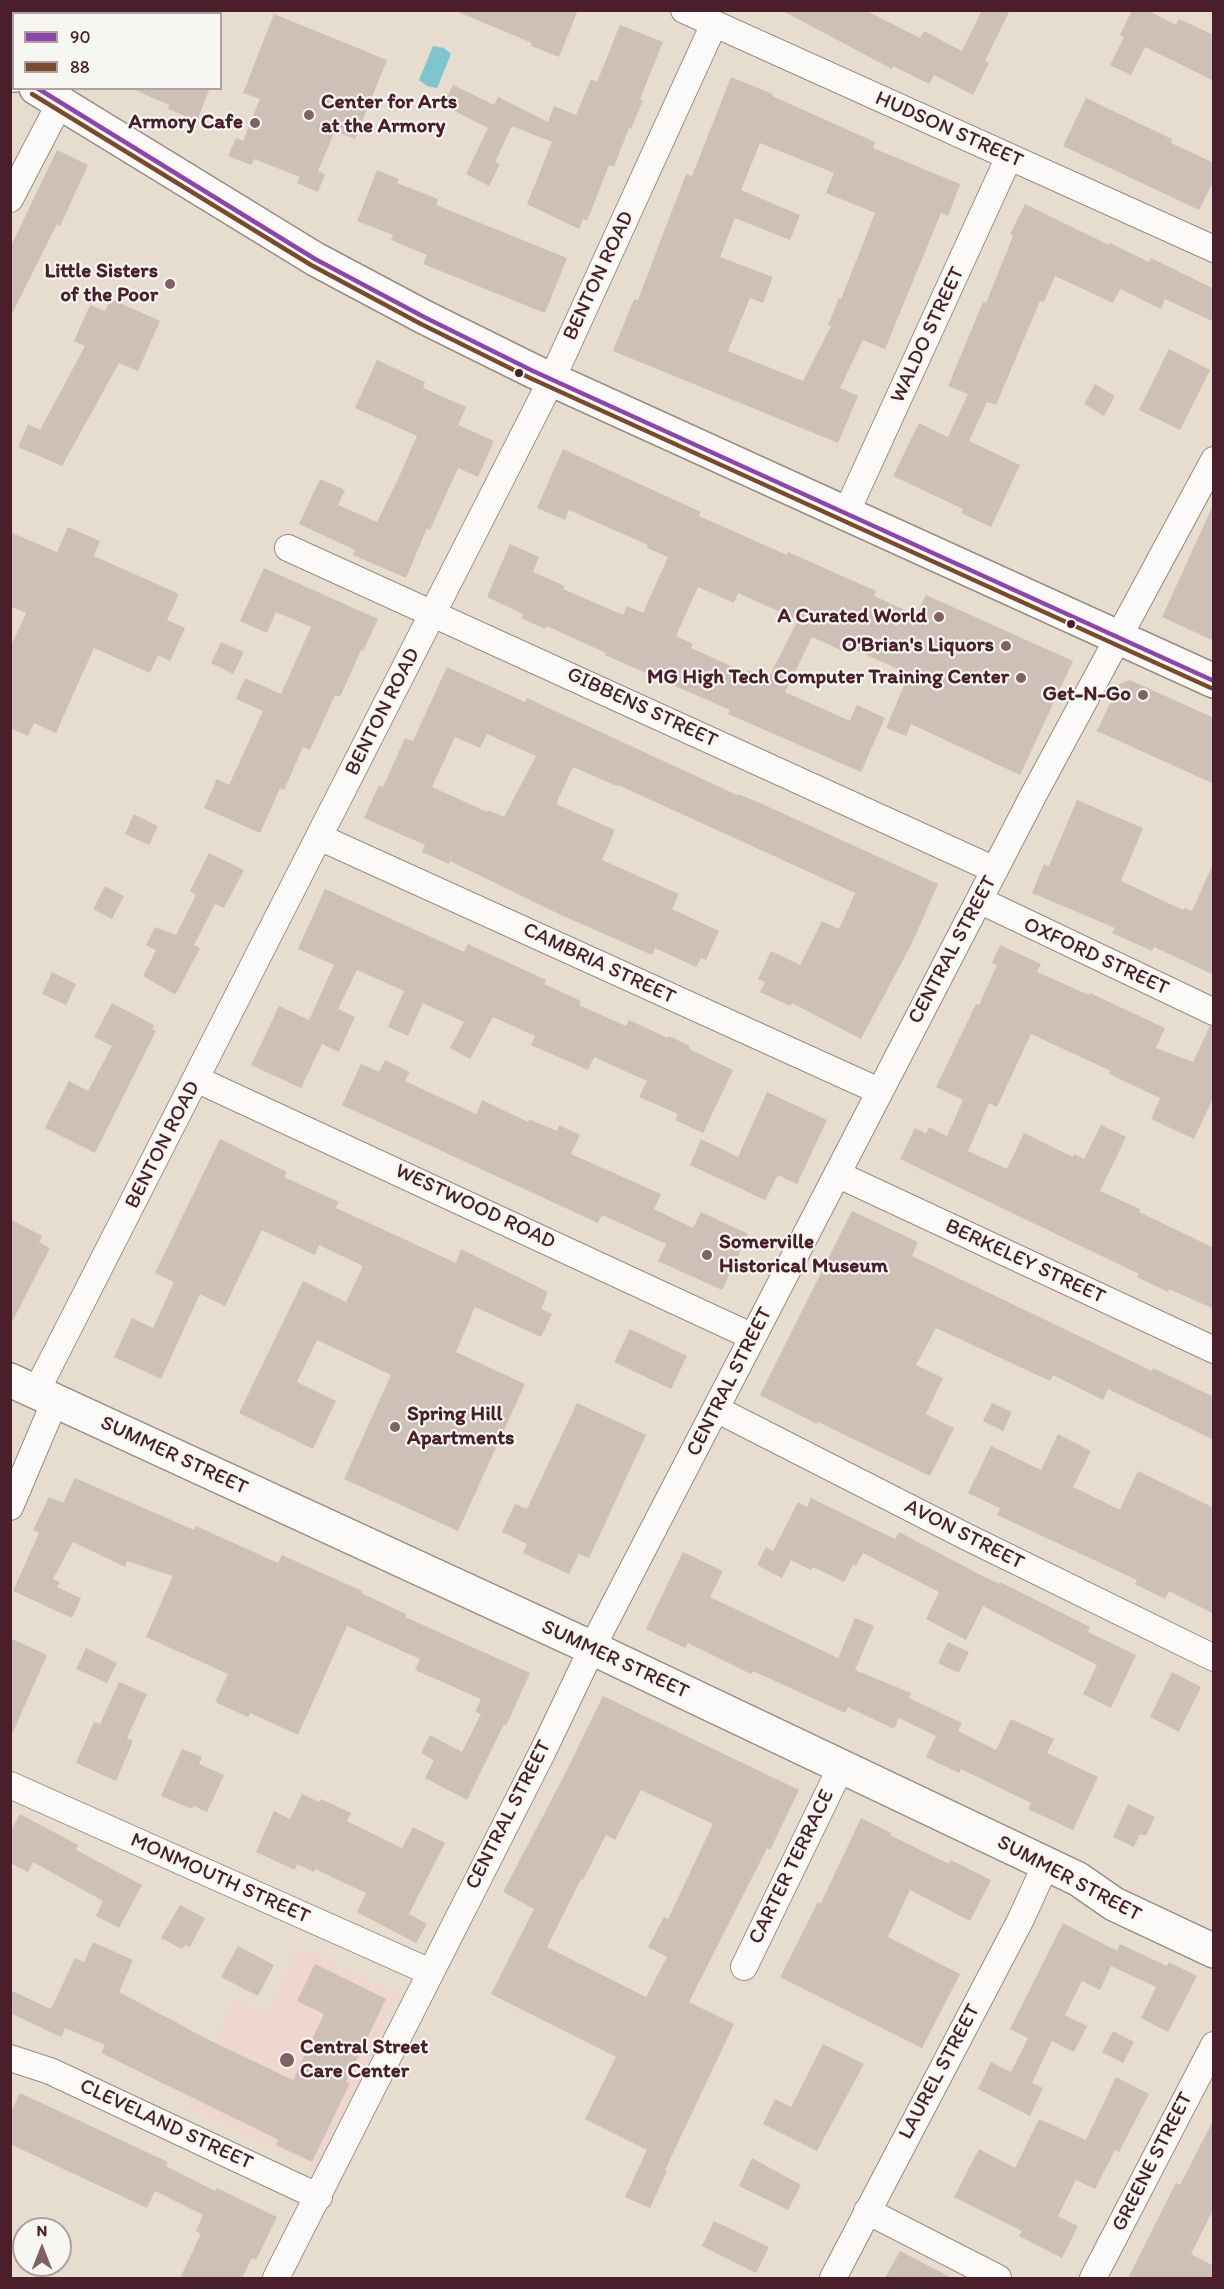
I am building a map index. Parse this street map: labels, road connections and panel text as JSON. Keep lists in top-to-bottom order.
{
  "streets": {
    "main road": ["SUMMER STREET"],
    "street": [
      "HUDSON STREET",
      "BENTON ROAD",
      "WALDO STREET",
      "GIBBENS STREET",
      "CENTRAL STREET",
      "OXFORD STREET",
      "CAMBRIA STREET",
      "WESTWOOD ROAD",
      "BERKELEY STREET",
      "AVON STREET",
      "CARTER TERRACE",
      "MONMOUTH STREET",
      "LAUREL STREET",
      "CLEVELAND STREET",
      "GREENE STREET"
    ]
  },
  "crossings": [
    ["HUDSON STREET", "BENTON ROAD"],
    ["HUDSON STREET", "WALDO STREET"],
    ["BENTON ROAD", "GIBBENS STREET"],
    ["BENTON ROAD", "CAMBRIA STREET"],
    ["BENTON ROAD", "WESTWOOD ROAD"],
    ["BENTON ROAD", "SUMMER STREET"],
    ["GIBBENS STREET", "CENTRAL STREET"],
    ["CENTRAL STREET", "OXFORD STREET"],
    ["CENTRAL STREET", "CAMBRIA STREET"],
    ["CENTRAL STREET", "WESTWOOD ROAD"],
    ["CENTRAL STREET", "BERKELEY STREET"],
    ["CENTRAL STREET", "SUMMER STREET"],
    ["CENTRAL STREET", "AVON STREET"],
    ["CENTRAL STREET", "MONMOUTH STREET"],
    ["CENTRAL STREET", "CLEVELAND STREET"],
    ["SUMMER STREET", "CARTER TERRACE"],
    ["SUMMER STREET", "LAUREL STREET"]
  ],
  "places": [
    "Center for Arts at the Armory",
    "Armory Cafe",
    "Little Sisters of the Poor",
    "A Curated World",
    "O'Brian's Liquors",
    "MG High Tech Computer Training Center",
    "Get-N-Go",
    "Somerville Historical Museum",
    "Spring Hill Apartments",
    "Central Street Care Center"
  ],
  "lines": ["transit line 90", "transit line 88"],
  "legend": ["90", "88"],
  "north": "top"
}
